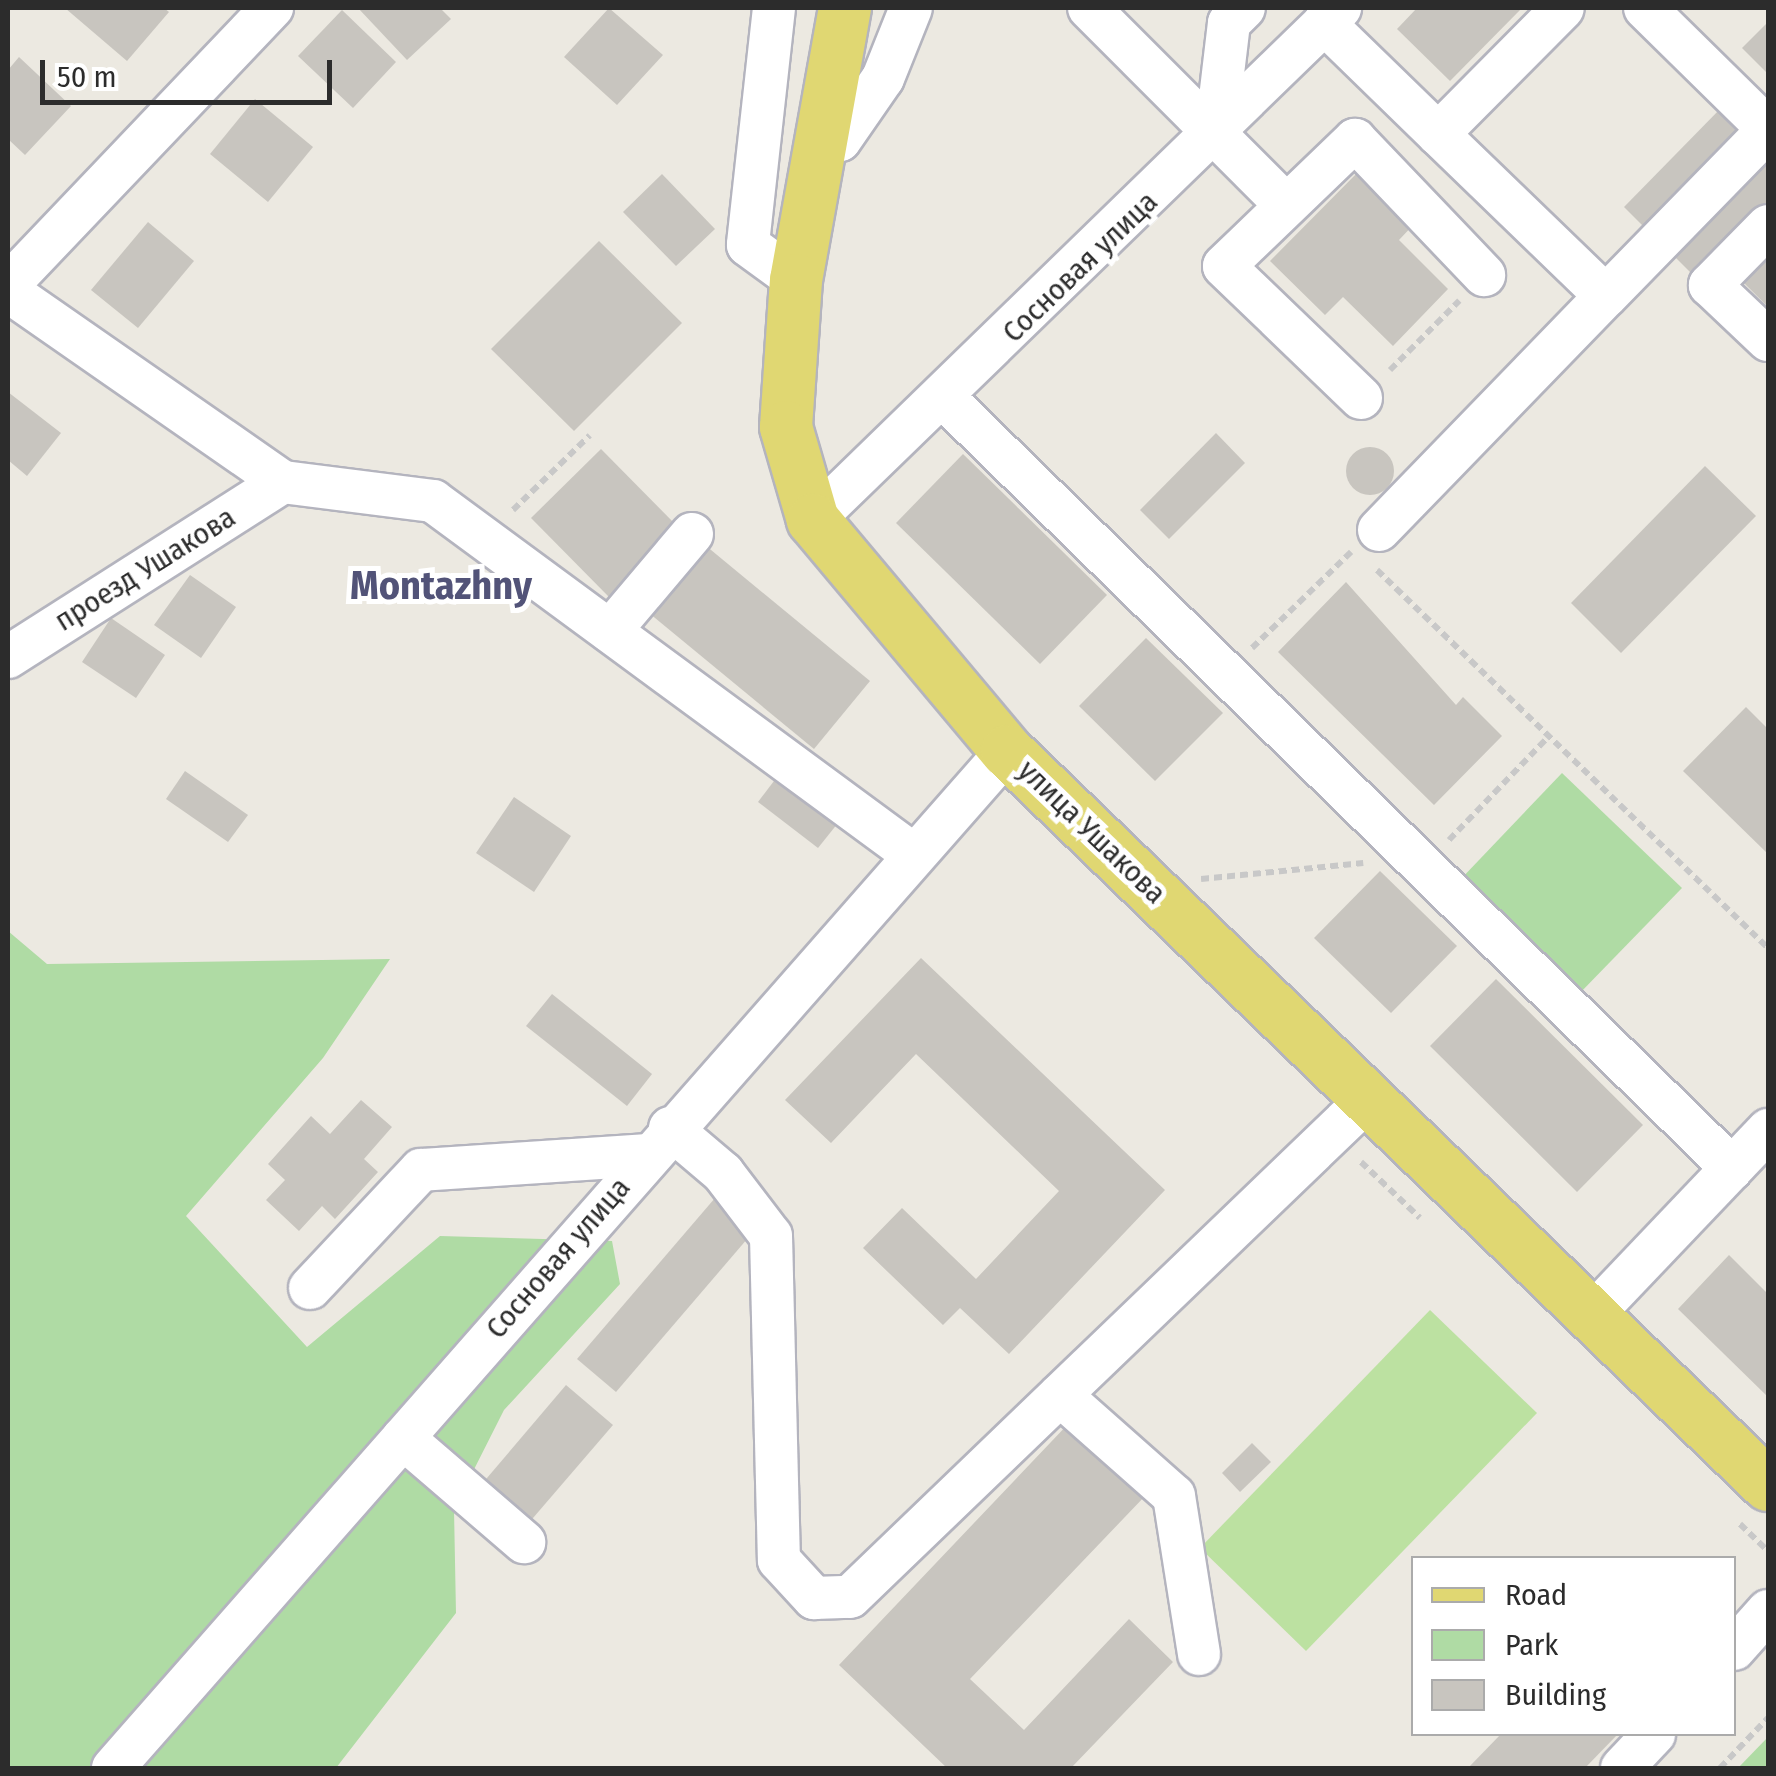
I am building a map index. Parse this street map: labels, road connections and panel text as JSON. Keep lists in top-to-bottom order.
{
  "streets": {
    "main road": ["улица Ушакова"],
    "street": ["Сосновая улица", "проезд Ушакова"]
  },
  "crossings": [
    ["Сосновая улица", "улица Ушакова"]
  ],
  "districts": ["Montazhny"],
  "legend": ["Road", "Park", "Building"],
  "scale_bar": "50 m"
}
